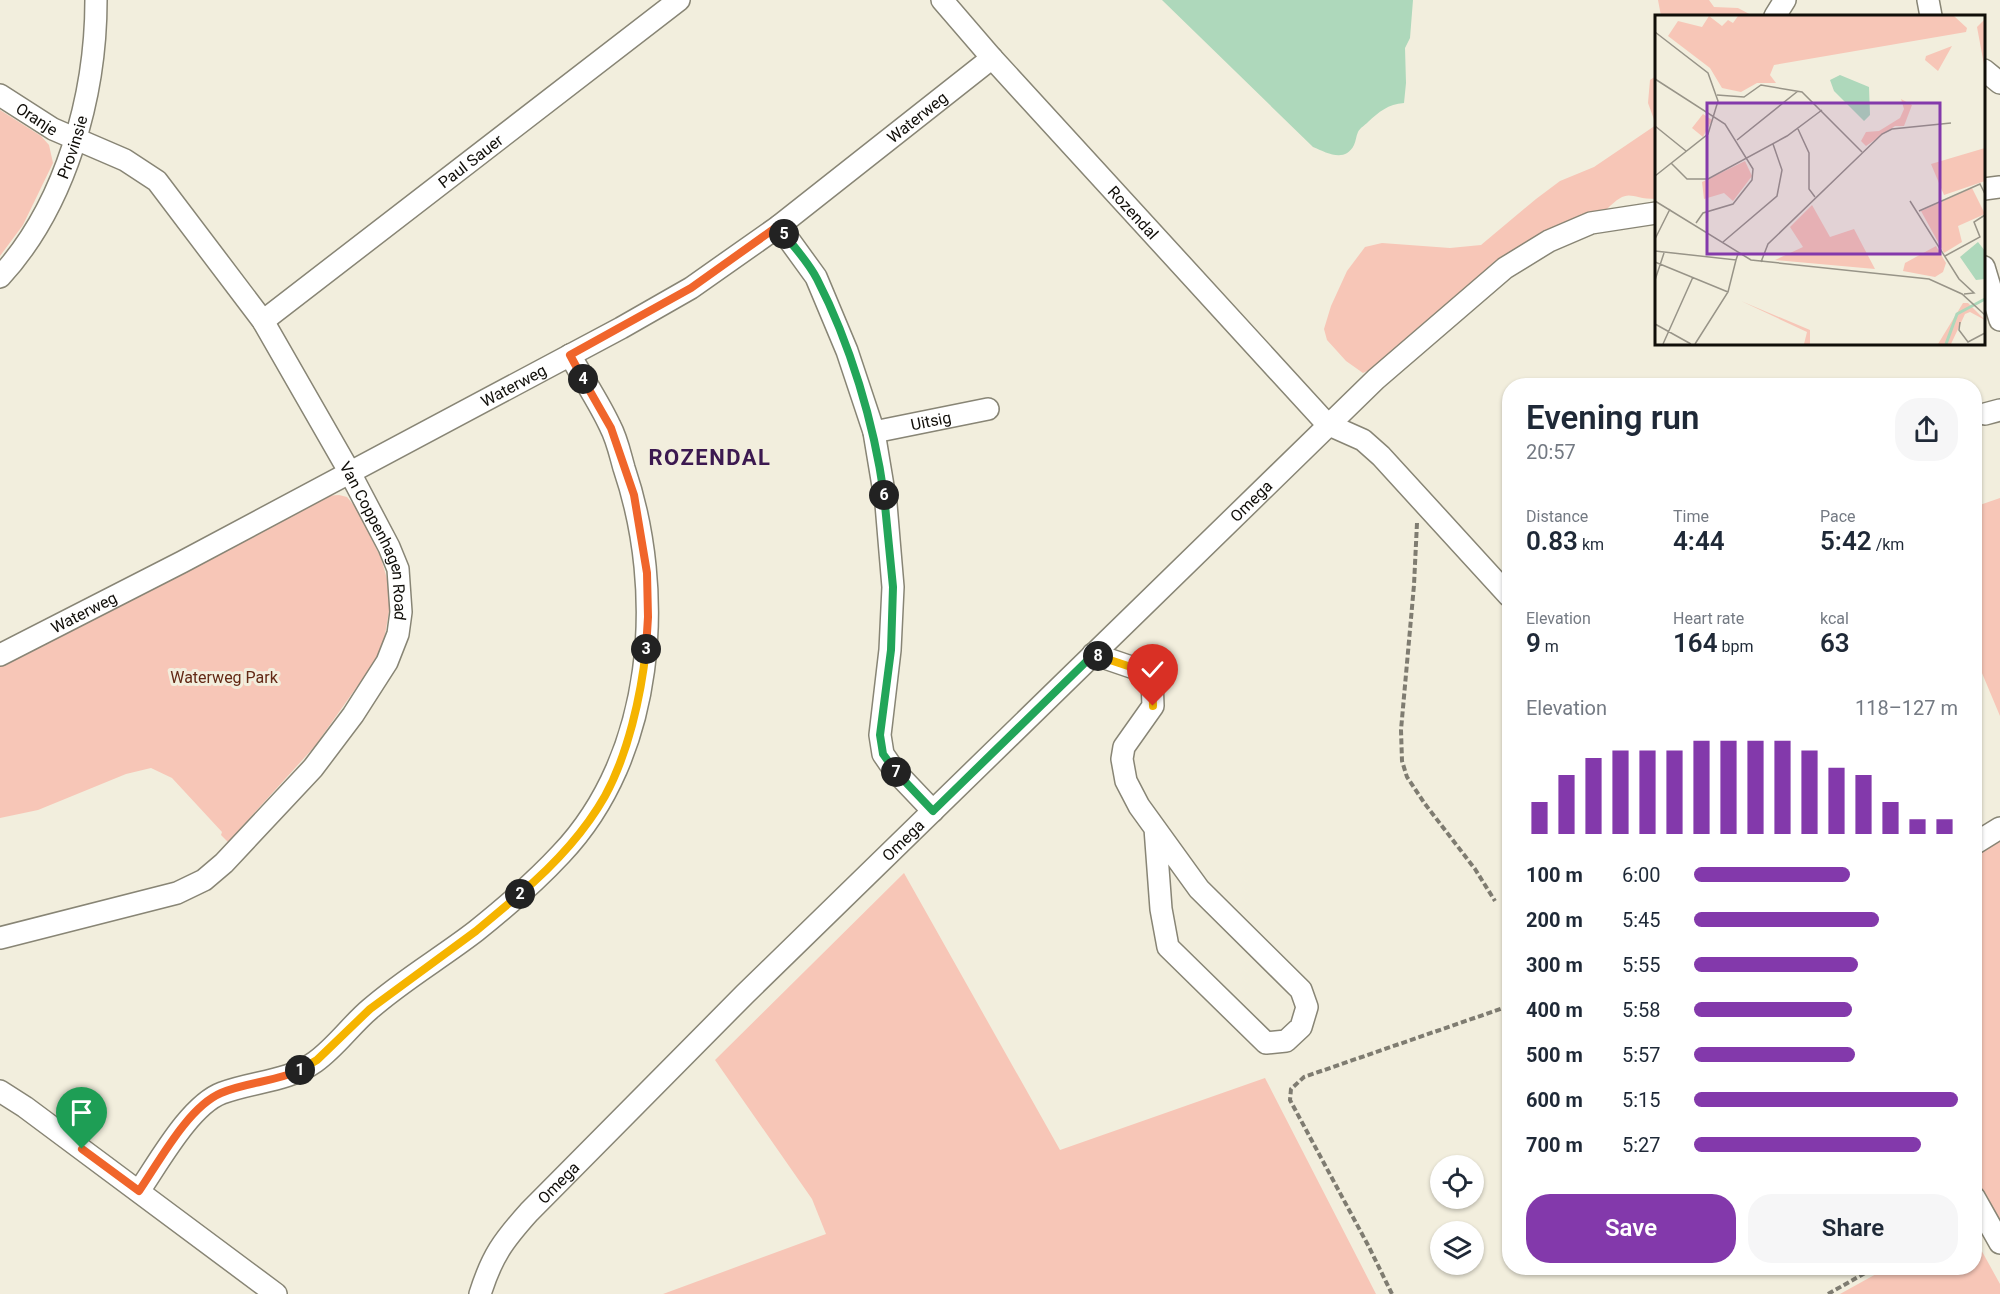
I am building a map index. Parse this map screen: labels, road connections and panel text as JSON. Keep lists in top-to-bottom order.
{
  "streets": {
    "street": [
      "Waterweg",
      "Oranje",
      "Provinsie",
      "Paul Sauer",
      "Rozendal",
      "Uitsig",
      "Omega",
      "Van Coppenhagen Road"
    ]
  },
  "crossings": [
    ["Waterweg", "Rozendal"],
    ["Waterweg", "Van Coppenhagen Road"],
    ["Oranje", "Provinsie"],
    ["Oranje", "Van Coppenhagen Road"],
    ["Provinsie", "Van Coppenhagen Road"],
    ["Paul Sauer", "Van Coppenhagen Road"],
    ["Rozendal", "Omega"]
  ],
  "districts": ["ROZENDAL"],
  "parks": ["Waterweg Park"],
  "page": {
    "pins": [
      "5",
      "4",
      "6",
      "3",
      "8",
      "7",
      "2",
      "1"
    ],
    "heading": ["Evening run", "20:57"],
    "stats": [
      ["Distance", "0.83 km"],
      ["Time", "4:44"],
      ["Pace", "5:42 /km"],
      ["Elevation", "9 m"],
      ["Heart rate", "164 bpm"],
      ["kcal", "63"]
    ],
    "chart": ["Elevation", "118–127 m"],
    "list": [
      {
        "name": "100 m",
        "note": "6:00"
      },
      {
        "name": "200 m",
        "note": "5:45"
      },
      {
        "name": "300 m",
        "note": "5:55"
      },
      {
        "name": "400 m",
        "note": "5:58"
      },
      {
        "name": "500 m",
        "note": "5:57"
      },
      {
        "name": "600 m",
        "note": "5:15"
      },
      {
        "name": "700 m",
        "note": "5:27"
      }
    ],
    "buttons": ["Save", "Share"]
  }
}
